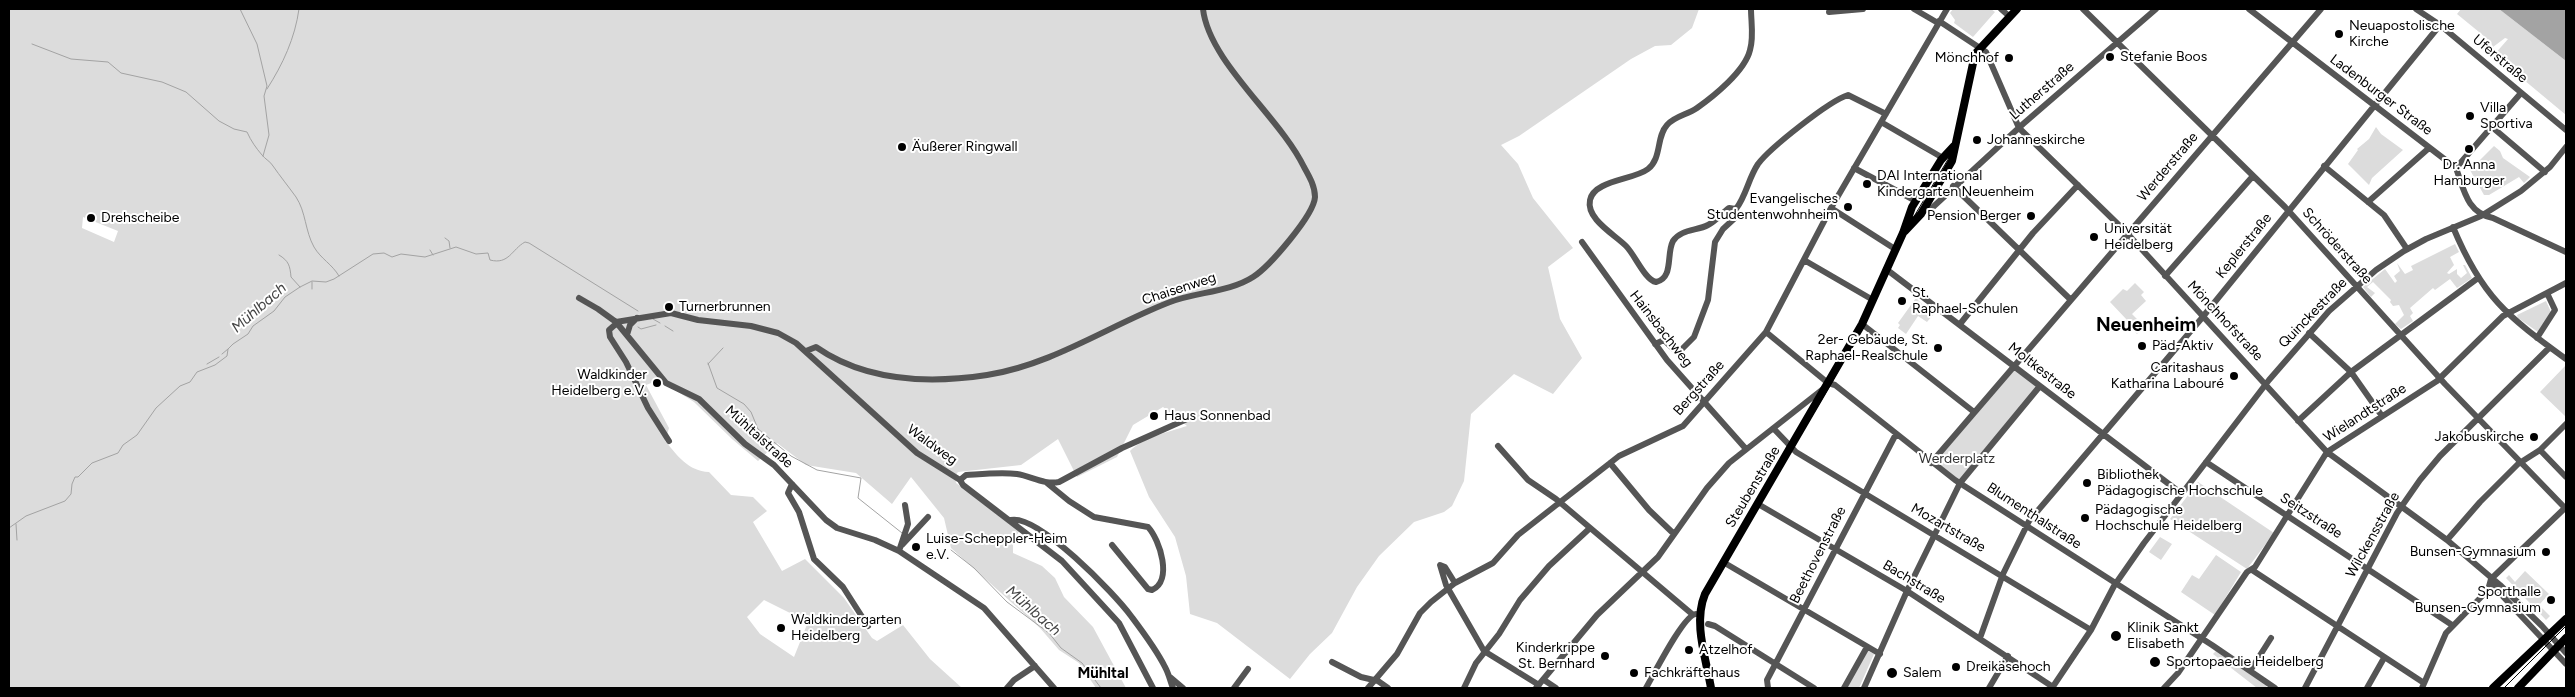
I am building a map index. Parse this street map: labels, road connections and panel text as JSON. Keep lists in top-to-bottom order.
{
  "streets": {
    "main road": ["Steubenstraße"],
    "street": [
      "Uferstraße",
      "Lutherstraße",
      "Ladenburger Straße",
      "Werderstraße",
      "Keplerstraße",
      "Schröderstraße",
      "Chaisenweg",
      "Quinckestraße",
      "Mönchhofstraße",
      "Hainsbachweg",
      "Moltkestraße",
      "Bergstraße",
      "Wielandtstraße",
      "Mühltalstraße",
      "Waldweg",
      "Blumenthalstraße",
      "Seitzstraße",
      "Mozartstraße",
      "Wilckensstraße",
      "Beethovenstraße",
      "Bachstraße"
    ]
  },
  "crossings": [
    ["Uferstraße", "Keplerstraße"],
    ["Lutherstraße", "Schröderstraße"],
    ["Lutherstraße", "Mönchhofstraße"],
    ["Ladenburger Straße", "Werderstraße"],
    ["Ladenburger Straße", "Keplerstraße"],
    ["Werderstraße", "Schröderstraße"],
    ["Werderstraße", "Mönchhofstraße"],
    ["Werderstraße", "Moltkestraße"],
    ["Keplerstraße", "Schröderstraße"],
    ["Keplerstraße", "Mönchhofstraße"],
    ["Keplerstraße", "Moltkestraße"],
    ["Keplerstraße", "Blumenthalstraße"],
    ["Keplerstraße", "Mozartstraße"],
    ["Keplerstraße", "Bachstraße"],
    ["Schröderstraße", "Quinckestraße"],
    ["Schröderstraße", "Wielandtstraße"],
    ["Schröderstraße", "Wilckensstraße"],
    ["Chaisenweg", "Waldweg"],
    ["Quinckestraße", "Mönchhofstraße"],
    ["Quinckestraße", "Moltkestraße"],
    ["Quinckestraße", "Blumenthalstraße"],
    ["Quinckestraße", "Seitzstraße"],
    ["Quinckestraße", "Mozartstraße"],
    ["Quinckestraße", "Bachstraße"],
    ["Mönchhofstraße", "Wielandtstraße"],
    ["Mönchhofstraße", "Wilckensstraße"],
    ["Hainsbachweg", "Bergstraße"],
    ["Moltkestraße", "Steubenstraße"],
    ["Bergstraße", "Blumenthalstraße"],
    ["Wielandtstraße", "Blumenthalstraße"],
    ["Wielandtstraße", "Seitzstraße"],
    ["Mühltalstraße", "Waldweg"],
    ["Steubenstraße", "Blumenthalstraße"],
    ["Steubenstraße", "Mozartstraße"],
    ["Steubenstraße", "Bachstraße"],
    ["Blumenthalstraße", "Beethovenstraße"],
    ["Seitzstraße", "Wilckensstraße"],
    ["Mozartstraße", "Beethovenstraße"],
    ["Beethovenstraße", "Bachstraße"]
  ],
  "districts": ["Neuenheim", "Mühltal"],
  "water": ["Mühlbach"],
  "parks": ["Werderplatz"],
  "places": [
    "Neuapostolische Kirche",
    "Stefanie Boos",
    "Mönchhof",
    "Villa Sportiva",
    "Johanneskirche",
    "Äußerer Ringwall",
    "Dr. Anna Hamburger",
    "DAI International Kindergarten Neuenheim",
    "Evangelisches Studentenwohnheim",
    "Pension Berger",
    "Drehscheibe",
    "Universität Heidelberg",
    "St. Raphael-Schulen",
    "Turnerbrunnen",
    "Päd-Aktiv",
    "2er- Gebäude, St. Raphael-Realschule",
    "Caritashaus Katharina Labouré",
    "Waldkinder Heidelberg e.V.",
    "Haus Sonnenbad",
    "Jakobuskirche",
    "Bibliothek Pädagogische Hochschule",
    "Pädagogische Hochschule Heidelberg",
    "Luise-Scheppler-Heim e.V.",
    "Bunsen-Gymnasium",
    "Sporthalle Bunsen-Gymnasium",
    "Waldkindergarten Heidelberg",
    "Klinik Sankt Elisabeth",
    "Atzelhof",
    "Kinderkrippe St. Bernhard",
    "Sportopaedie Heidelberg",
    "Dreikäsehoch",
    "Fachkräftehaus",
    "Salem"
  ]
}
